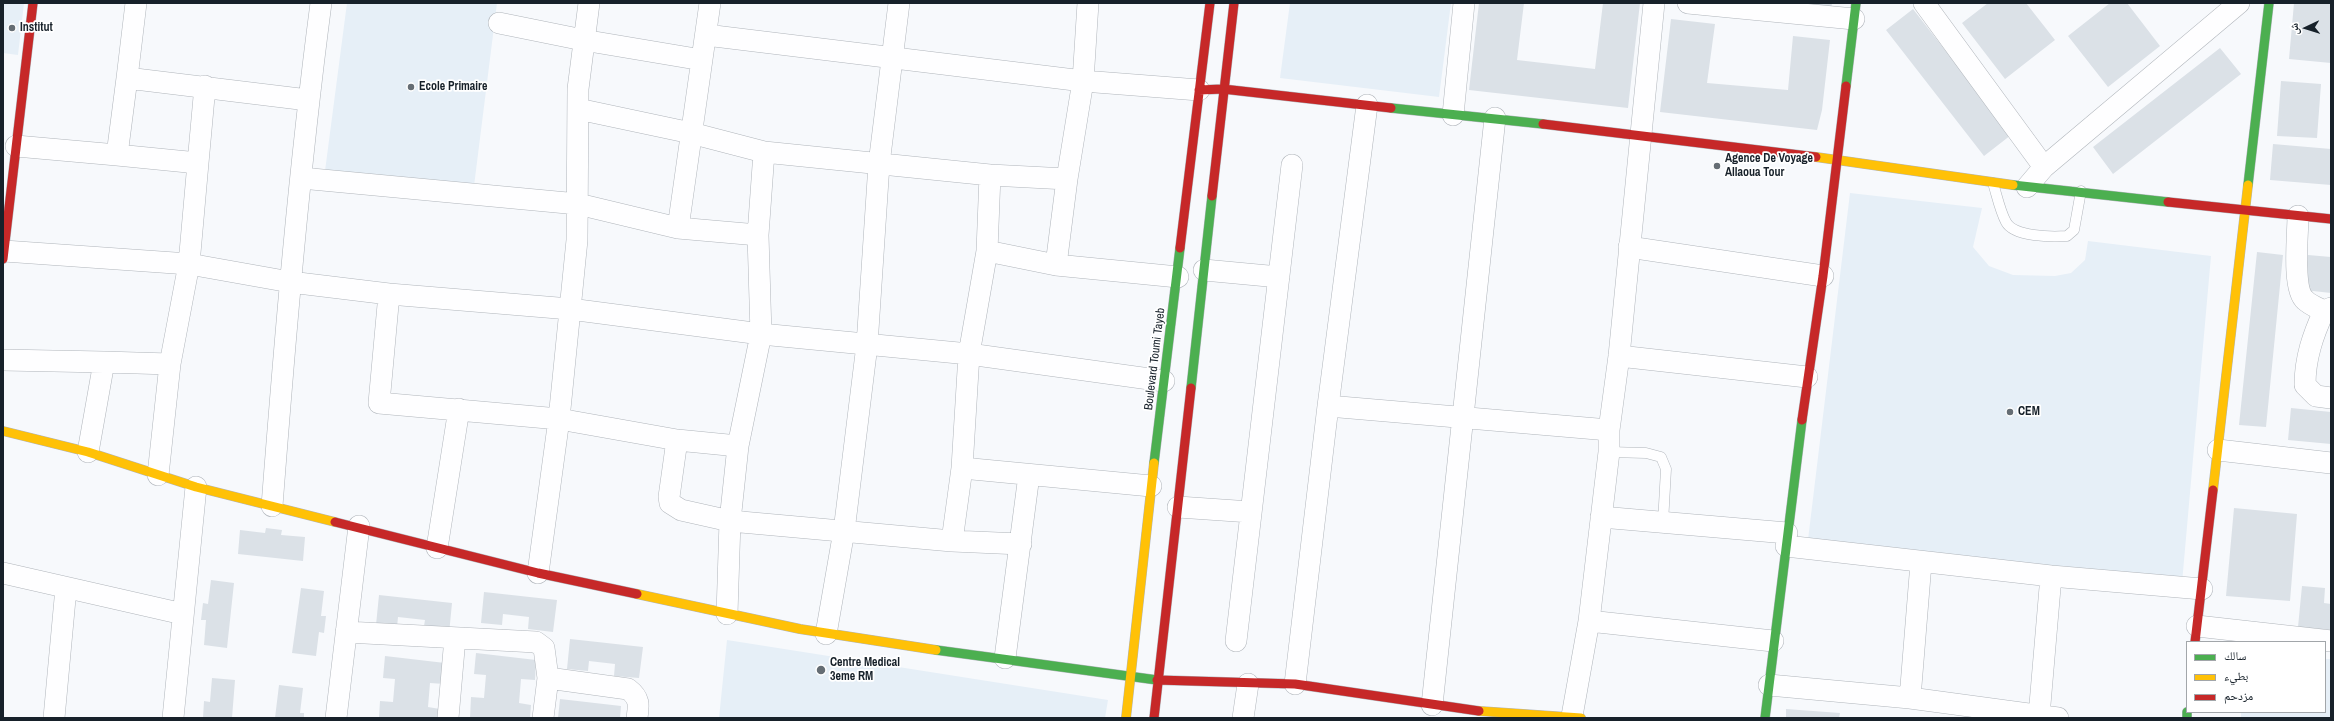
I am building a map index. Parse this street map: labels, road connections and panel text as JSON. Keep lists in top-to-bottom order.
{
  "streets": {
    "street": ["Boulevard Toumi Tayeb"]
  },
  "places": [
    "Institut",
    "Ecole Primaire",
    "Agence De Voyage Allaoua Tour",
    "CEM",
    "Centre Medical 3eme RM"
  ],
  "legend": ["سالك", "بطيء", "مزدحم"],
  "north": "left"
}
